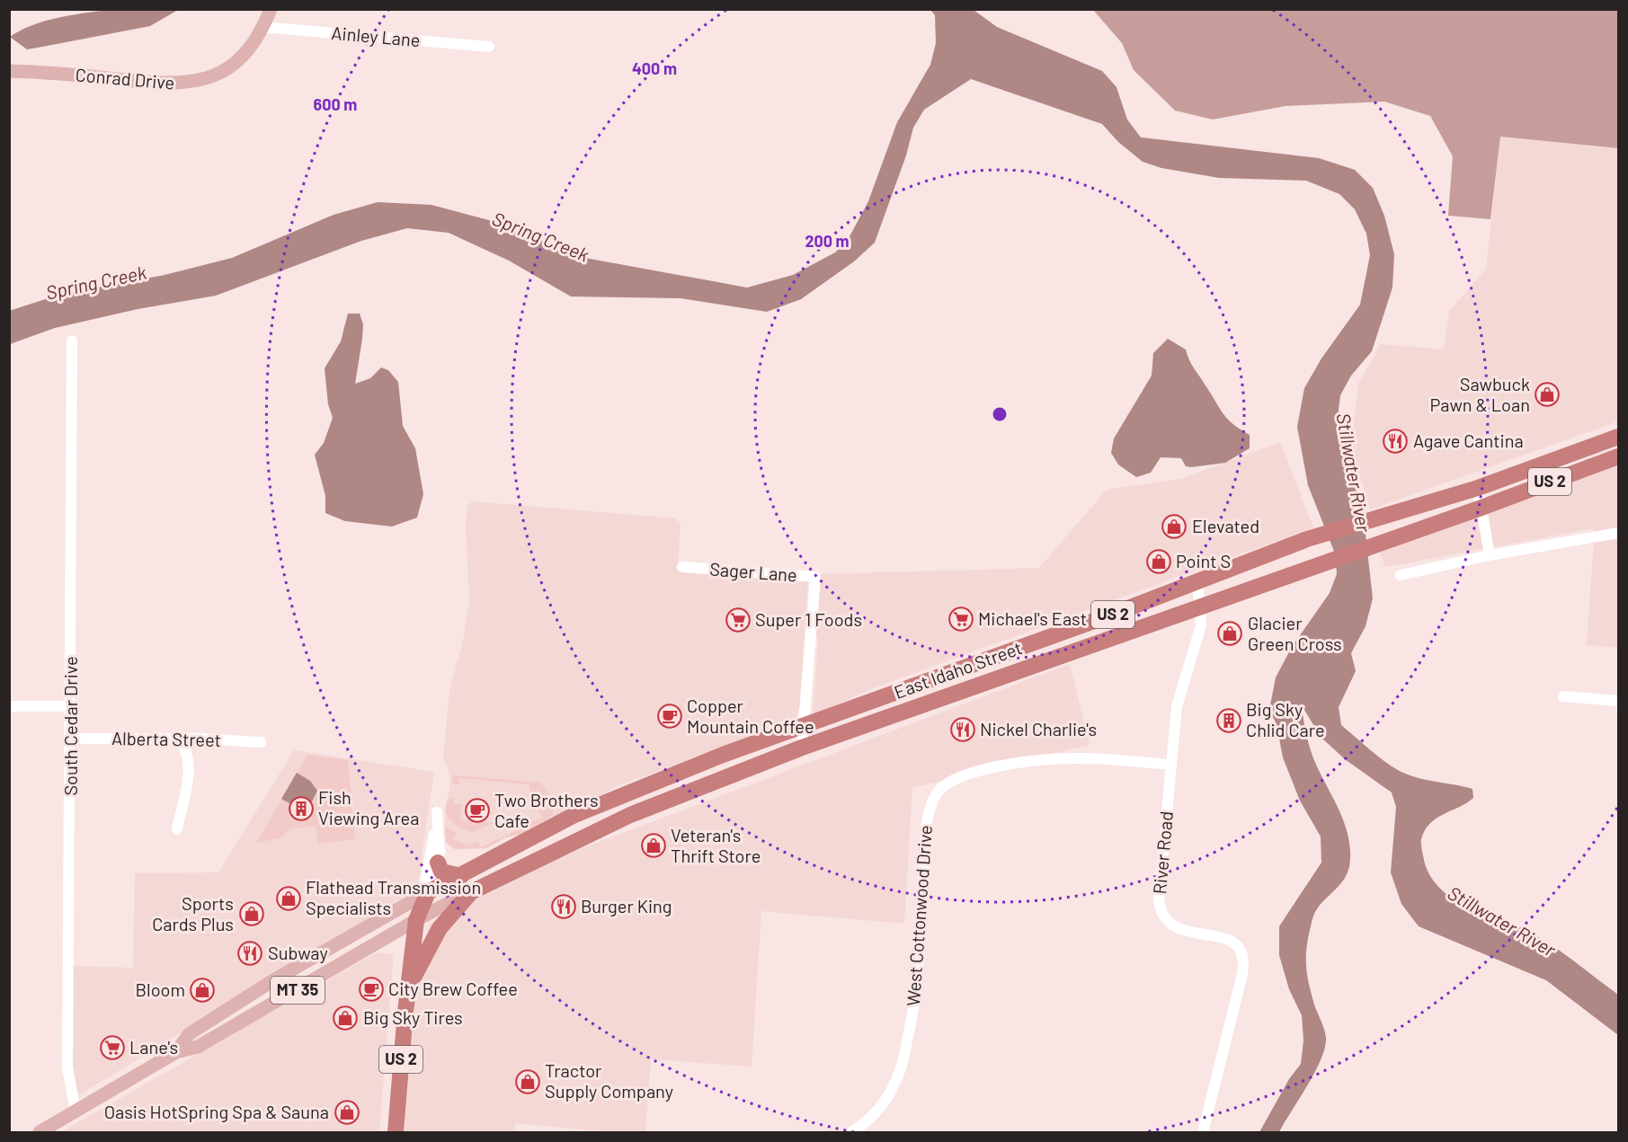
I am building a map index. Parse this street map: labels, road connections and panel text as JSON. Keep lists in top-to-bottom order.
{
  "streets": {
    "highway": ["US 2", "East Idaho Street"],
    "main road": ["Conrad Drive", "MT 35"],
    "street": [
      "Ainley Lane",
      "Sager Lane",
      "South Cedar Drive",
      "Alberta Street",
      "River Road",
      "West Cottonwood Drive"
    ]
  },
  "crossings": [
    ["Ainley Lane", "Conrad Drive"],
    ["US 2", "East Idaho Street"],
    ["US 2", "MT 35"],
    ["Sager Lane", "East Idaho Street"],
    ["East Idaho Street", "River Road"],
    ["East Idaho Street", "MT 35"],
    ["South Cedar Drive", "Alberta Street"],
    ["South Cedar Drive", "MT 35"],
    ["River Road", "West Cottonwood Drive"]
  ],
  "water": ["Spring Creek", "Stillwater River"],
  "places": {
    "shop": [
      "Sawbuck Pawn & Loan",
      "Elevated",
      "Point S",
      "Glacier Green Cross",
      "Veteran's Thrift Store",
      "Flathead Transmission Specialists",
      "Sports Cards Plus",
      "Bloom",
      "Big Sky Tires",
      "Tractor Supply Company",
      "Oasis HotSpring Spa & Sauna"
    ],
    "restaurant": [
      "Agave Cantina",
      "Nickel Charlie's",
      "Burger King",
      "Subway"
    ],
    "supermarket": ["Michael's East", "Super 1 Foods", "Lane's"],
    "cafe": ["Copper Mountain Coffee", "Two Brothers Cafe", "City Brew Coffee"],
    "building": ["Big Sky Chlid Care", "Fish Viewing Area"]
  },
  "rings": ["400 m", "600 m", "200 m"]
}
